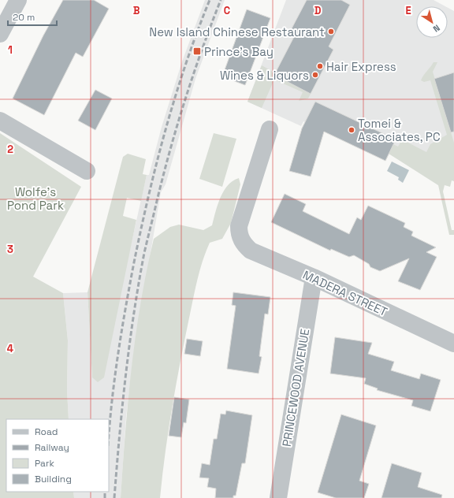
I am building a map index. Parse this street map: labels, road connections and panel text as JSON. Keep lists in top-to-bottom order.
{
  "streets": {
    "street": ["MADERA STREET", "PRINCEWOOD AVENUE"]
  },
  "crossings": [
    ["MADERA STREET", "PRINCEWOOD AVENUE"]
  ],
  "parks": ["Wolfe's Pond Park"],
  "places": {
    "other": [
      "New Island Chinese Restaurant",
      "Hair Express",
      "Wines & Liquors",
      "Tomei & Associates, PC"
    ],
    "transit": ["Prince’s Bay"]
  },
  "legend": [
    "Road",
    "Railway",
    "Park",
    "Building"
  ],
  "scale_bar": "20 m",
  "north": "bottom right",
  "grid": {
    "columns": [
      "B",
      "C",
      "D",
      "E"
    ],
    "rows": [
      "1",
      "2",
      "3",
      "4"
    ]
  }
}
